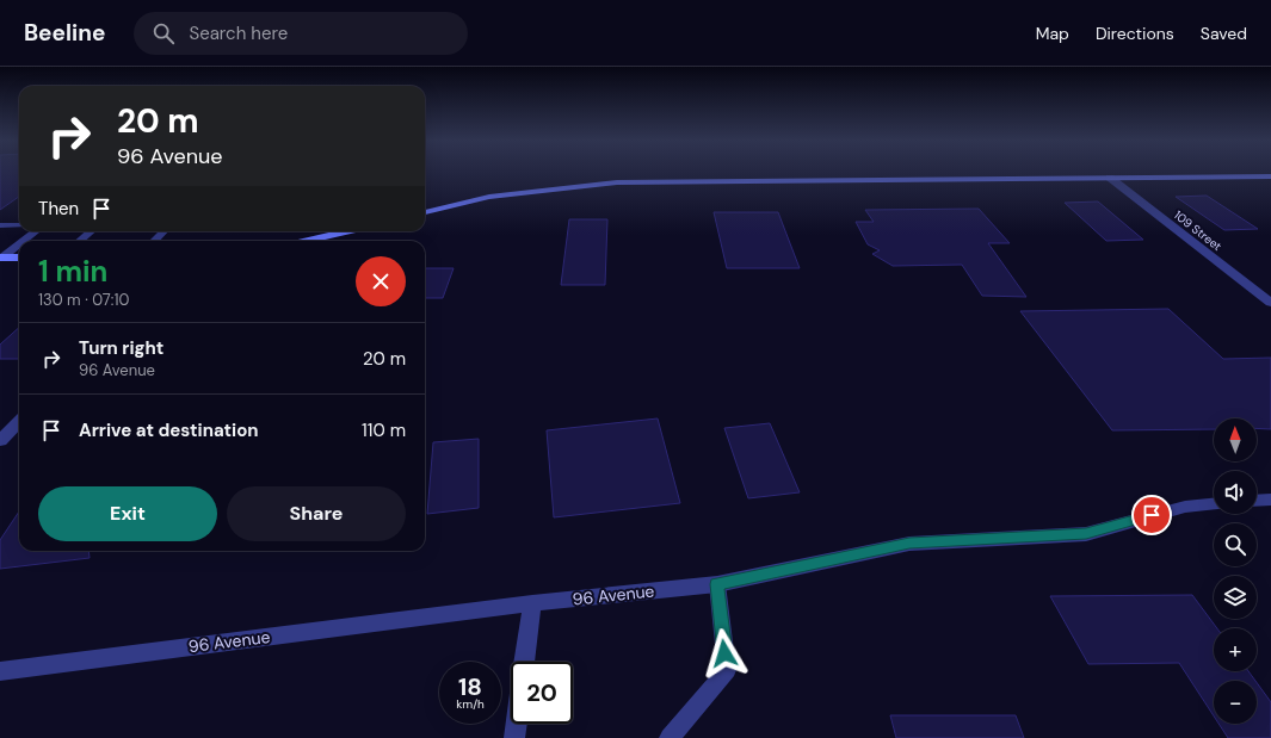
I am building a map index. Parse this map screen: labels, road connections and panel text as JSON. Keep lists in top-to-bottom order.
{
  "streets": {
    "street": ["109 Street", "96 Avenue"]
  },
  "north": "top",
  "page": {
    "header": "Beeline",
    "search": "Search here",
    "nav": ["Map", "Directions", "Saved"],
    "turn": ["20 m", "96 Avenue"],
    "then": "Then",
    "heading": ["1 min", "130 m · 07:10"],
    "list": [
      {
        "name": "Turn right",
        "note": "96 Avenue",
        "value": "20 m"
      },
      {
        "name": "Arrive at destination",
        "value": "110 m"
      }
    ],
    "map_buttons": ["+", "−"],
    "buttons": ["Exit", "Share"],
    "speed": "18 km/h",
    "limit": "20"
  }
}
